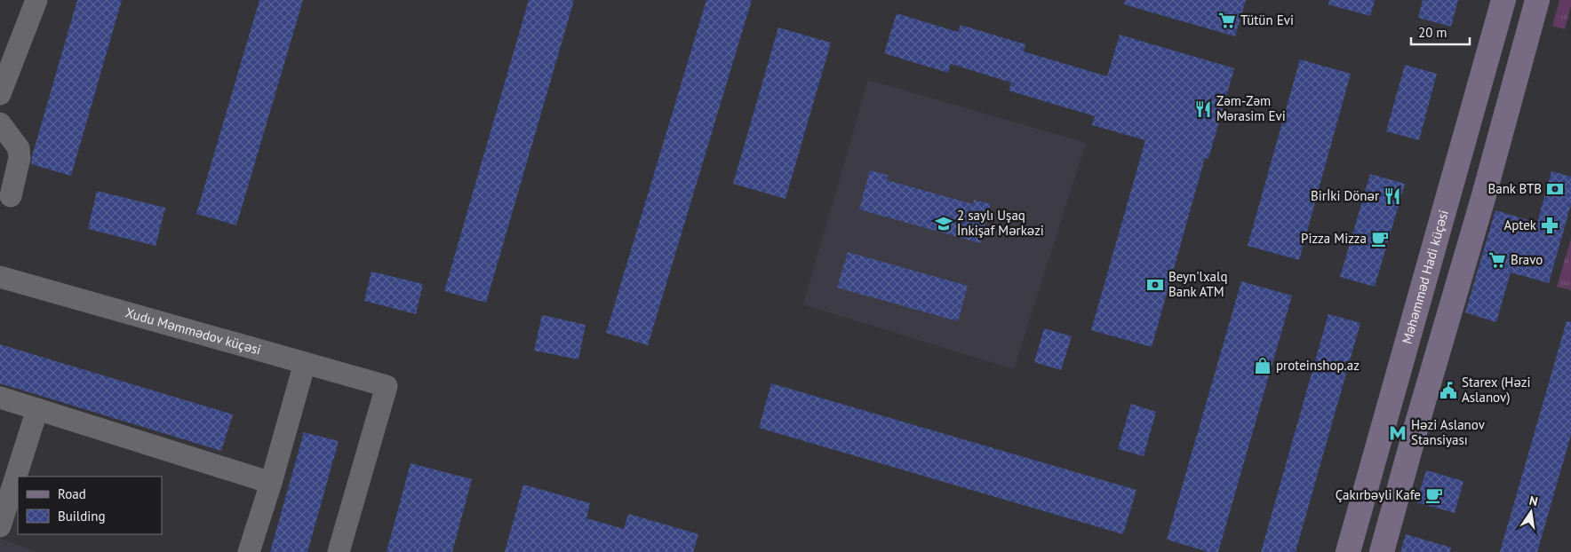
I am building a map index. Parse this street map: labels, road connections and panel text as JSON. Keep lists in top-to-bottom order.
{
  "streets": {
    "street": ["Məhəmməd Hadi küçəsi", "Xudu Məmmədov küçəsi"]
  },
  "places": {
    "supermarket": ["Tütün Evi", "Bravo"],
    "restaurant": ["Zәm-Zәm Mәrasim Evi", "Birİki Dönər"],
    "bank": ["Bank BTB", "Beyn'lxalq Bank ATM"],
    "school or university": ["2 saylı Uşaq İnkişaf Mərkəzi"],
    "pharmacy": ["Aptek"],
    "cafe": ["Pizza Mizza", "Çakırbəyli Kafe"],
    "shop": ["proteinshop.az"],
    "public building": ["Starex (Həzi Aslanov)"],
    "metro station": ["Həzi Aslanov Stansiyası"]
  },
  "legend": ["Road", "Building"],
  "scale_bar": "20 m",
  "north": "top"
}
